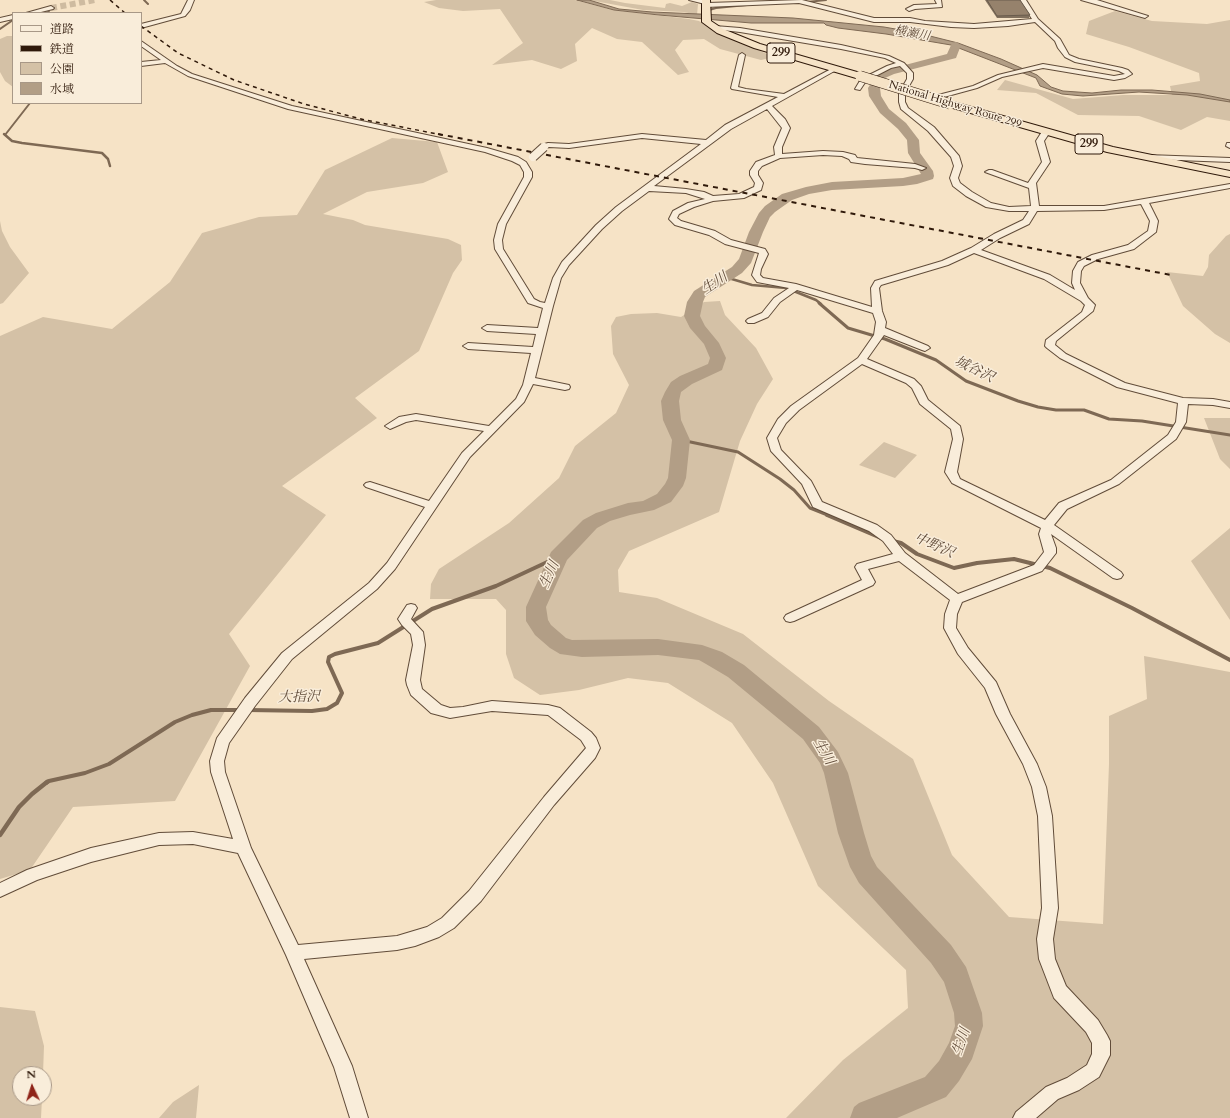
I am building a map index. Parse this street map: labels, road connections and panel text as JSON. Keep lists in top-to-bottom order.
{
  "streets": {
    "highway": ["299", "National Highway Route 299"]
  },
  "water": [
    "横瀬川",
    "生川",
    "城谷沢",
    "中野沢",
    "大指沢"
  ],
  "legend": [
    "道路",
    "鉄道",
    "公園",
    "水域"
  ],
  "north": "top"
}
